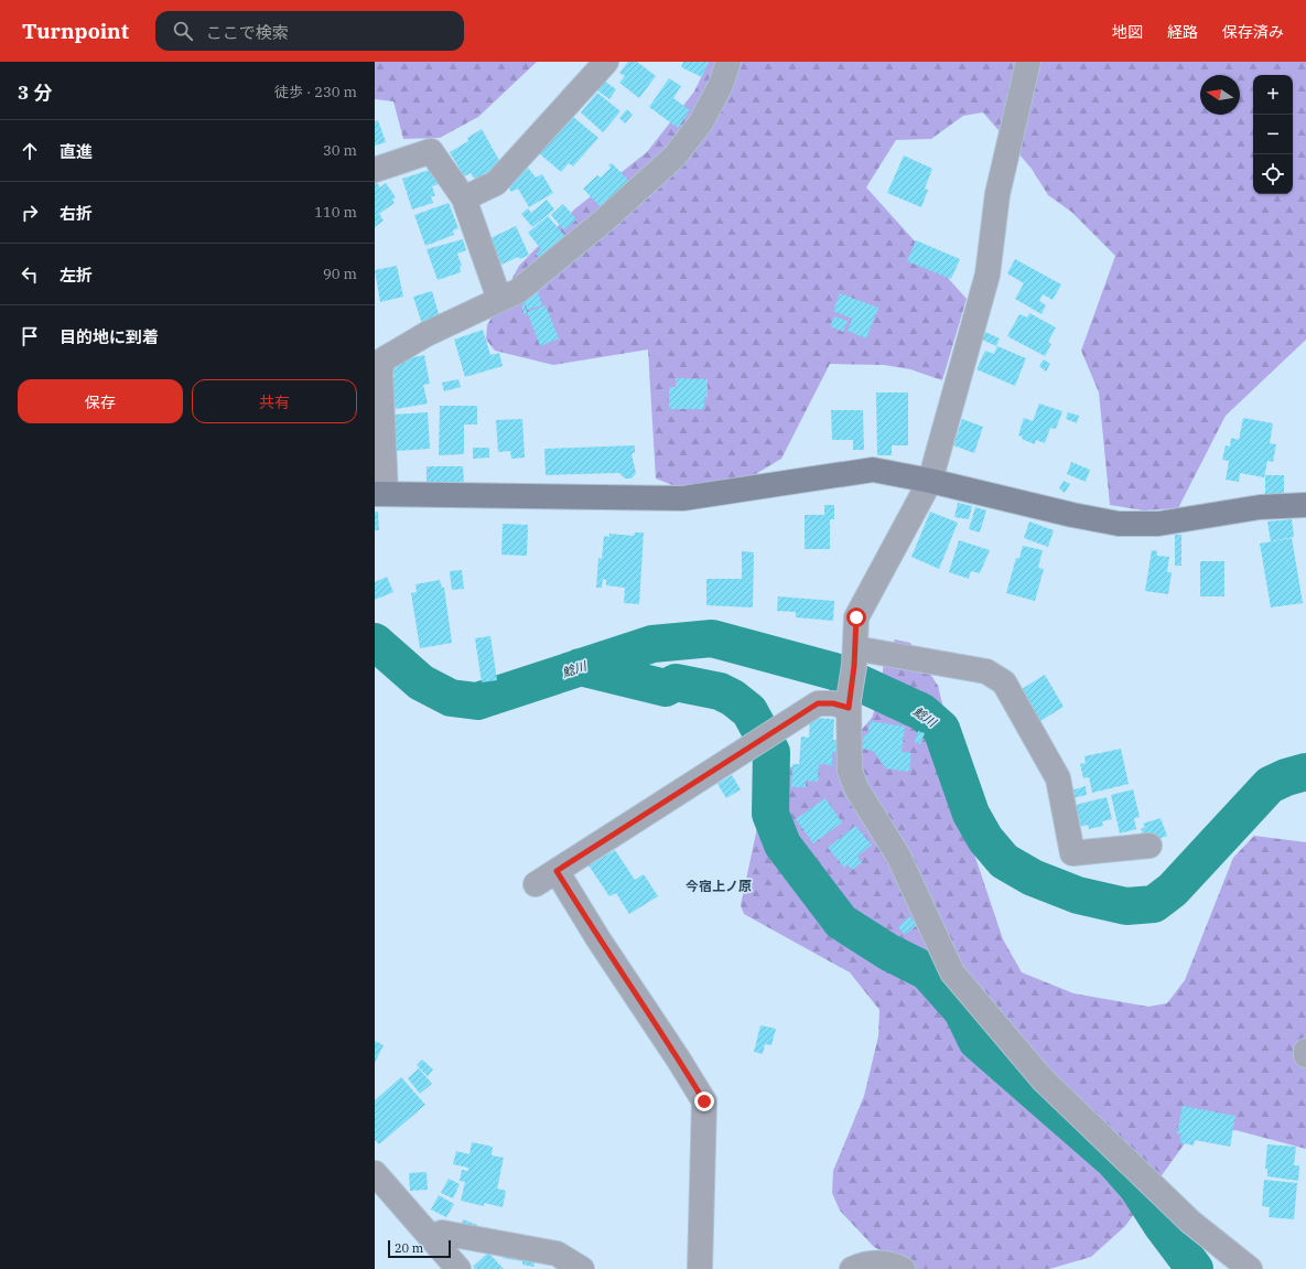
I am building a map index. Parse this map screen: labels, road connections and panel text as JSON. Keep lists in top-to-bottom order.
{
  "districts": ["今宿上ノ原"],
  "water": ["鯰川"],
  "scale_bar": "20 m",
  "north": "left",
  "page": {
    "header": "Turnpoint",
    "search": "ここで検索",
    "nav": ["地図", "経路", "保存済み"],
    "heading": ["3 分", "徒歩 · 230 m"],
    "map_buttons": ["+", "−"],
    "list": [
      ["直進", "30 m"],
      ["右折", "110 m"],
      ["左折", "90 m"],
      "目的地に到着"
    ],
    "buttons": ["保存", "共有"],
    "scale": "20 m"
  }
}
